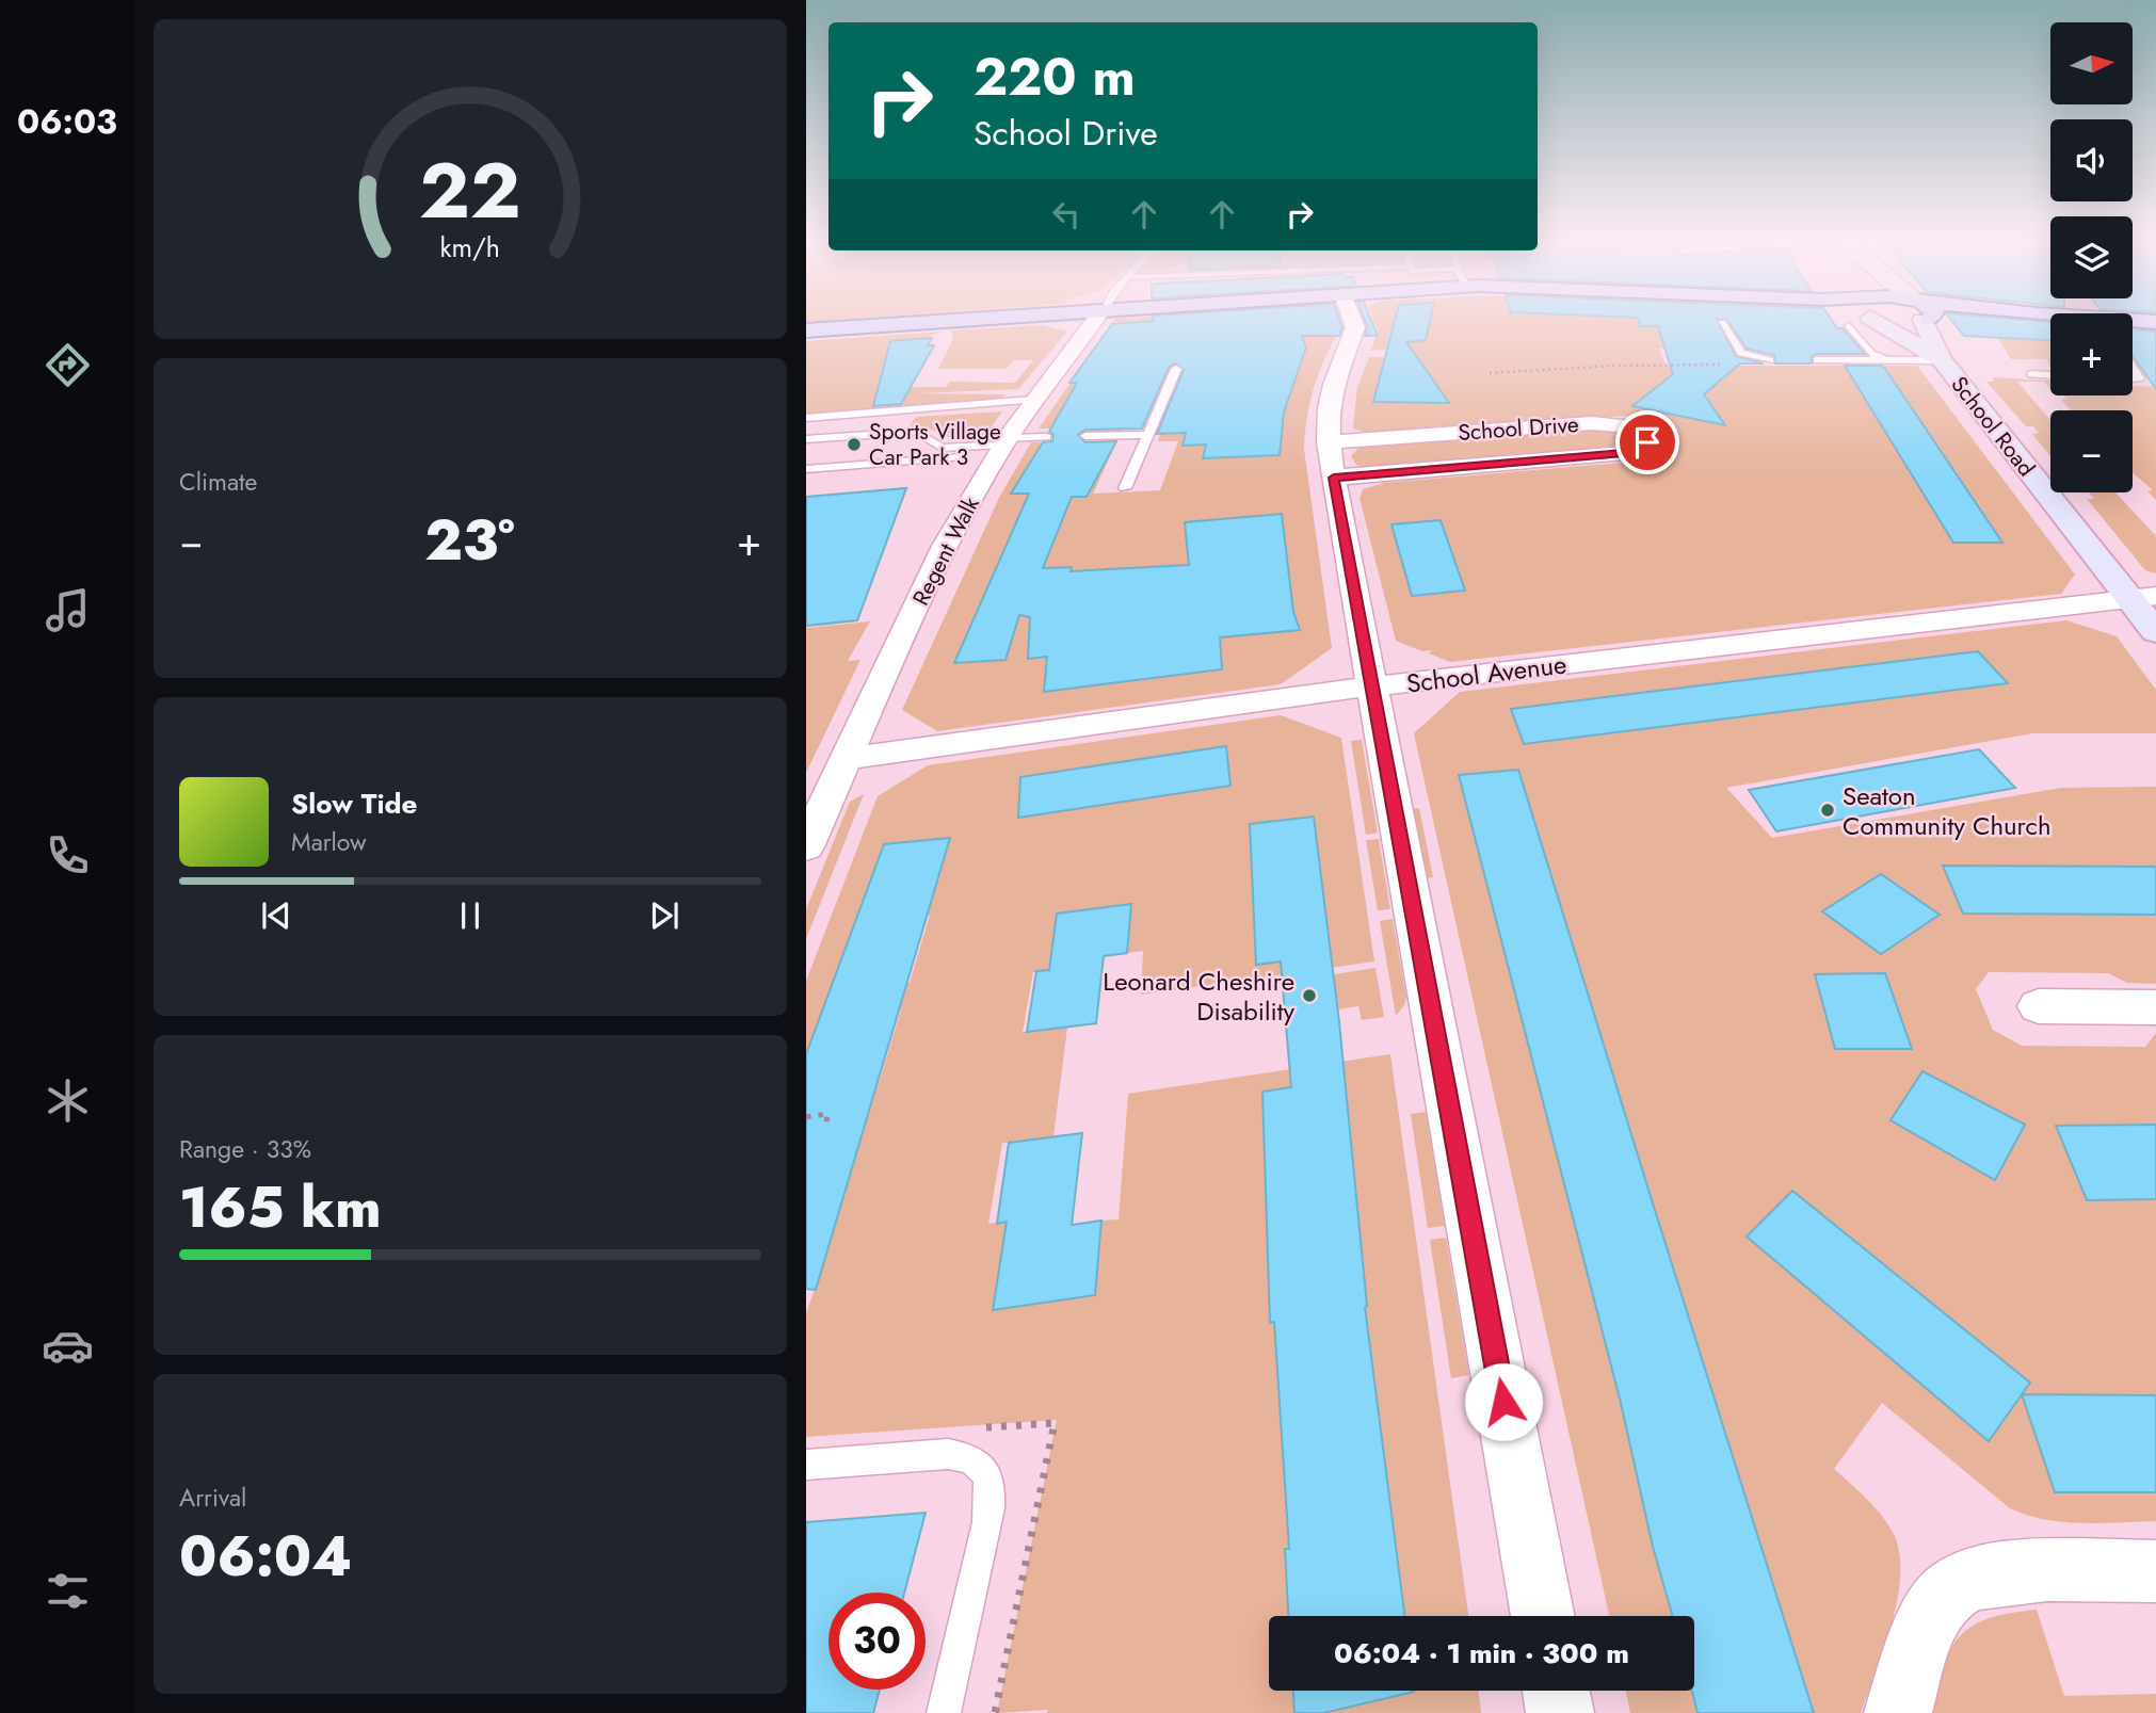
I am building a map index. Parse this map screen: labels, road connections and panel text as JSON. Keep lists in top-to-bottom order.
{
  "streets": {
    "street": [
      "School Road",
      "School Drive",
      "Regent Walk",
      "School Avenue"
    ]
  },
  "crossings": [
    ["School Road", "School Avenue"],
    ["Regent Walk", "School Avenue"]
  ],
  "places": ["Sports Village Car Park 3", "Seaton Community Church", "Leonard Cheshire Disability"],
  "north": "right",
  "page": {
    "tabs": "06:03",
    "map_buttons": ["+", "−"],
    "turn": ["220 m", "School Drive"],
    "tile": [
      "Climate",
      ["Range · 33%", "165 km"],
      ["Arrival", "06:04"]
    ],
    "heat": ["−", "23°", "+"],
    "song": ["Slow Tide", "Marlow"],
    "limit": "30",
    "trip": "06:04 · 1 min · 300 m",
    "gauge": ["22", "km/h"]
  }
}
